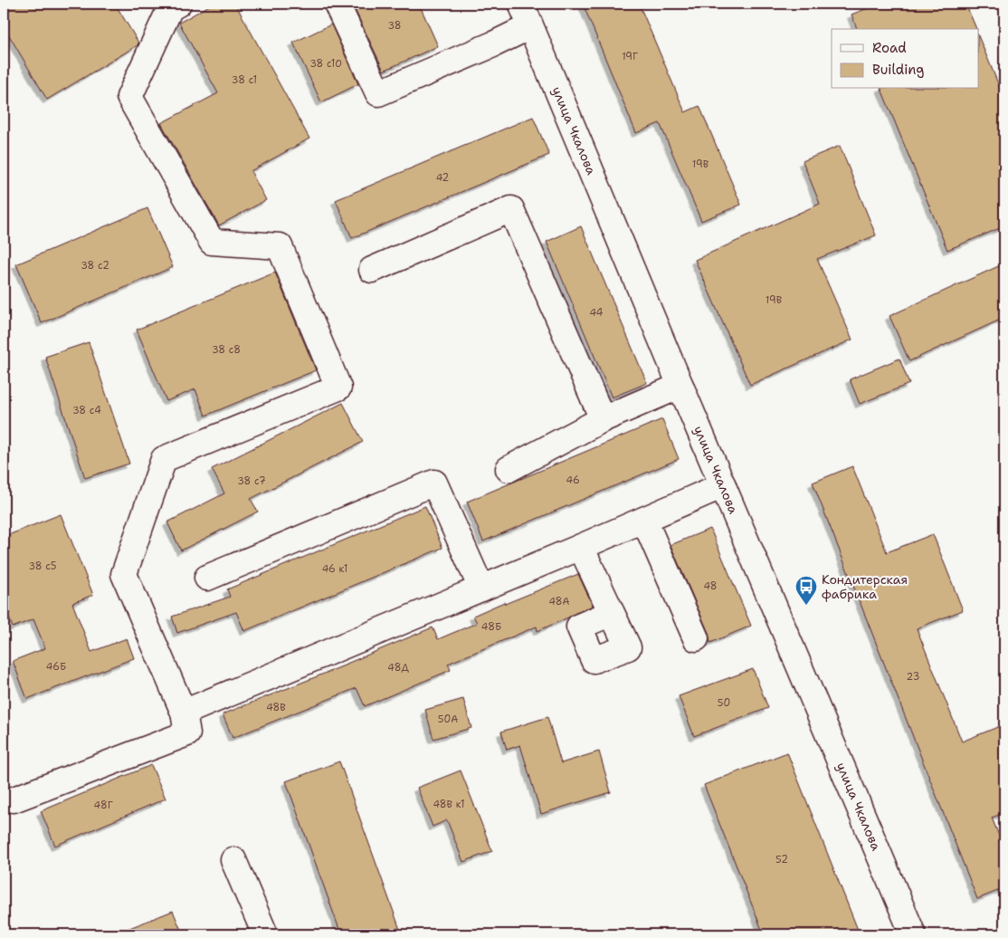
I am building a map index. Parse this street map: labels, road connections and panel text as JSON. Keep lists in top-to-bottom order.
{
  "streets": {
    "street": ["улица Чкалова"]
  },
  "places": {
    "bus stop": ["Кондитерская фабрика"]
  },
  "house_numbers": [
    "38",
    "19Г",
    "38 с10",
    "38 с1",
    "19В",
    "42",
    "38 с2",
    "19В",
    "44",
    "38 с8",
    "38 с4",
    "46",
    "38 с7",
    "38 с5",
    "46 к1",
    "48",
    "48А",
    "48Б",
    "46Б",
    "48Д",
    "23",
    "50",
    "48В",
    "50А",
    "48В к1",
    "48Г",
    "52"
  ],
  "legend": ["Road", "Building"]
}
